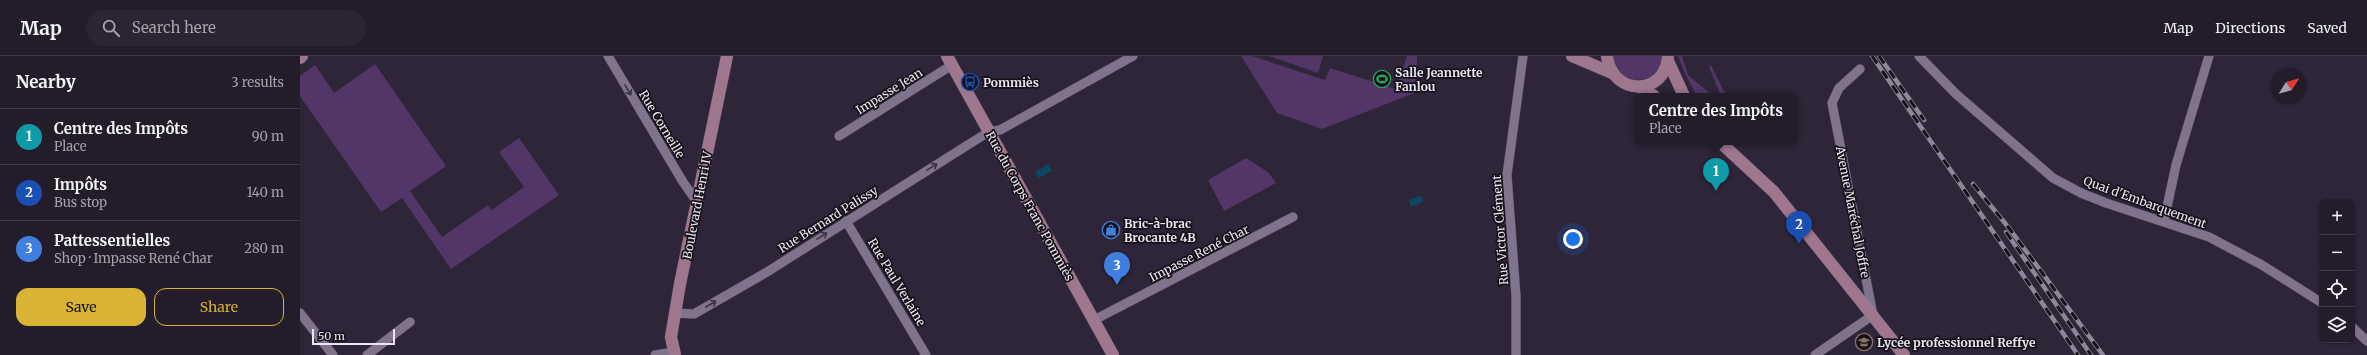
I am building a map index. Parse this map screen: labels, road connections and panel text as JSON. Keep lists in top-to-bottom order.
{
  "streets": {
    "main road": ["Boulevard Henri IV", "Rue du Corps Franc Pommiès", "Avenue Maréchal Joffre"],
    "street": [
      "Impasse Jean",
      "Rue Corneille",
      "Quai d'Embarquement",
      "Rue Bernard Palissy",
      "Rue Victor Clément",
      "Impasse René Char",
      "Rue Paul Verlaine"
    ]
  },
  "crossings": [
    ["Impasse Jean", "Rue du Corps Franc Pommiès"],
    ["Rue Corneille", "Boulevard Henri IV"],
    ["Boulevard Henri IV", "Rue Bernard Palissy"],
    ["Rue du Corps Franc Pommiès", "Rue Bernard Palissy"],
    ["Rue du Corps Franc Pommiès", "Impasse René Char"],
    ["Rue Bernard Palissy", "Rue Paul Verlaine"]
  ],
  "one_way": ["Rue Corneille", "Rue Bernard Palissy"],
  "places": {
    "sports": ["Salle Jeannette Fanlou"],
    "bus stop": ["Pommiès"],
    "shop": ["Bric-à-brac Brocante 4B"],
    "school or university": ["Lycée professionnel Reffye"]
  },
  "scale_bar": "50 m",
  "north": "top right",
  "page": {
    "header": "Map",
    "search": "Search here",
    "nav": ["Map", "Directions", "Saved"],
    "heading": ["Nearby", "3 results"],
    "popup": ["Centre des Impôts", "Place"],
    "list": [
      {
        "mark": "1",
        "name": "Centre des Impôts",
        "note": "Place",
        "value": "90 m"
      },
      {
        "mark": "2",
        "name": "Impôts",
        "note": "Bus stop",
        "value": "140 m"
      },
      {
        "mark": "3",
        "name": "Pattessentielles",
        "note": "Shop · Impasse René Char",
        "value": "280 m"
      }
    ],
    "pins": ["1", "2", "3"],
    "map_buttons": ["+", "−"],
    "buttons": ["Save", "Share"],
    "scale": "50 m"
  }
}
